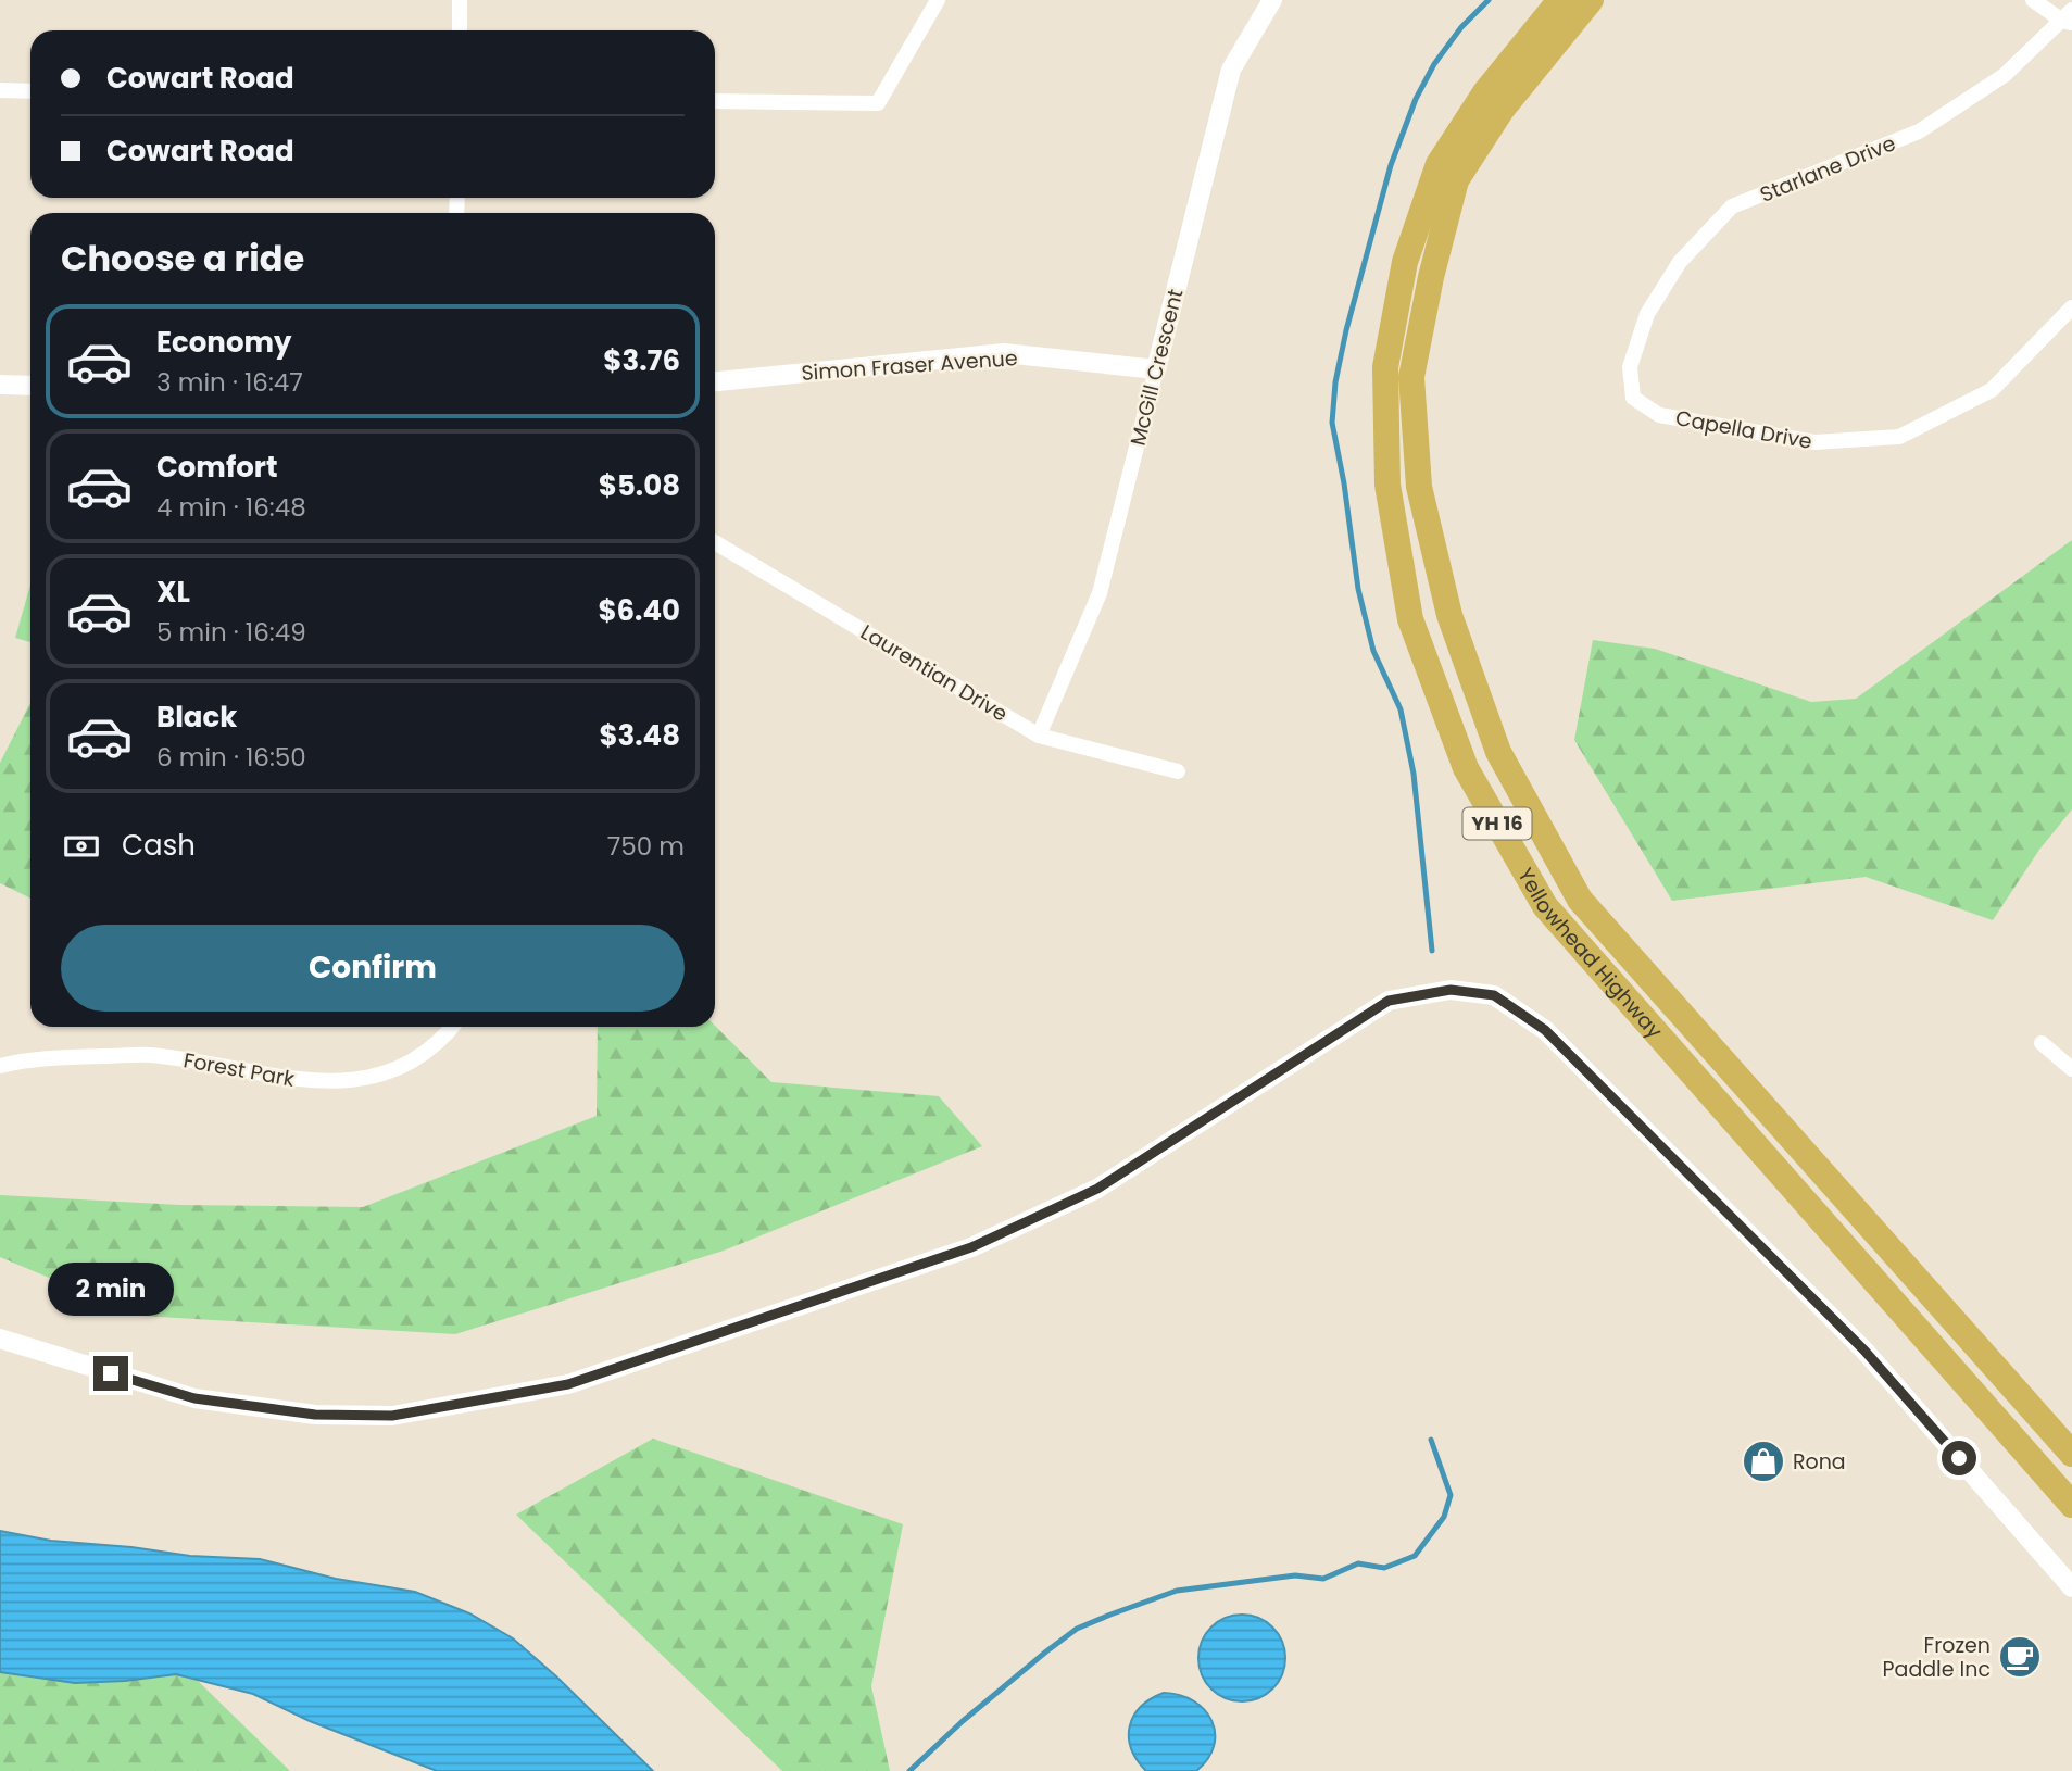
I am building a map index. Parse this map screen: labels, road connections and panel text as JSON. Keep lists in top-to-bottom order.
{
  "streets": {
    "highway": ["YH 16", "Yellowhead Highway"],
    "street": [
      "Starlane Drive",
      "Simon Fraser Avenue",
      "McGill Crescent",
      "Capella Drive",
      "Laurentian Drive",
      "Forest Park"
    ]
  },
  "crossings": [
    ["Starlane Drive", "Capella Drive"],
    ["Simon Fraser Avenue", "McGill Crescent"],
    ["McGill Crescent", "Laurentian Drive"]
  ],
  "places": {
    "shop": ["Rona"],
    "cafe": ["Frozen Paddle Inc"]
  },
  "page": {
    "banner": ["Cowart Road", "Cowart Road"],
    "heading": "Choose a ride",
    "list": [
      {
        "name": "Economy",
        "note": "3 min · 16:47",
        "value": "$3.76"
      },
      {
        "name": "Comfort",
        "note": "4 min · 16:48",
        "value": "$5.08"
      },
      {
        "name": "XL",
        "note": "5 min · 16:49",
        "value": "$6.40"
      },
      {
        "name": "Black",
        "note": "6 min · 16:50",
        "value": "$3.48"
      }
    ],
    "pay": ["Cash", "750 m"],
    "buttons": "Confirm",
    "bubble": "2 min"
  }
}
